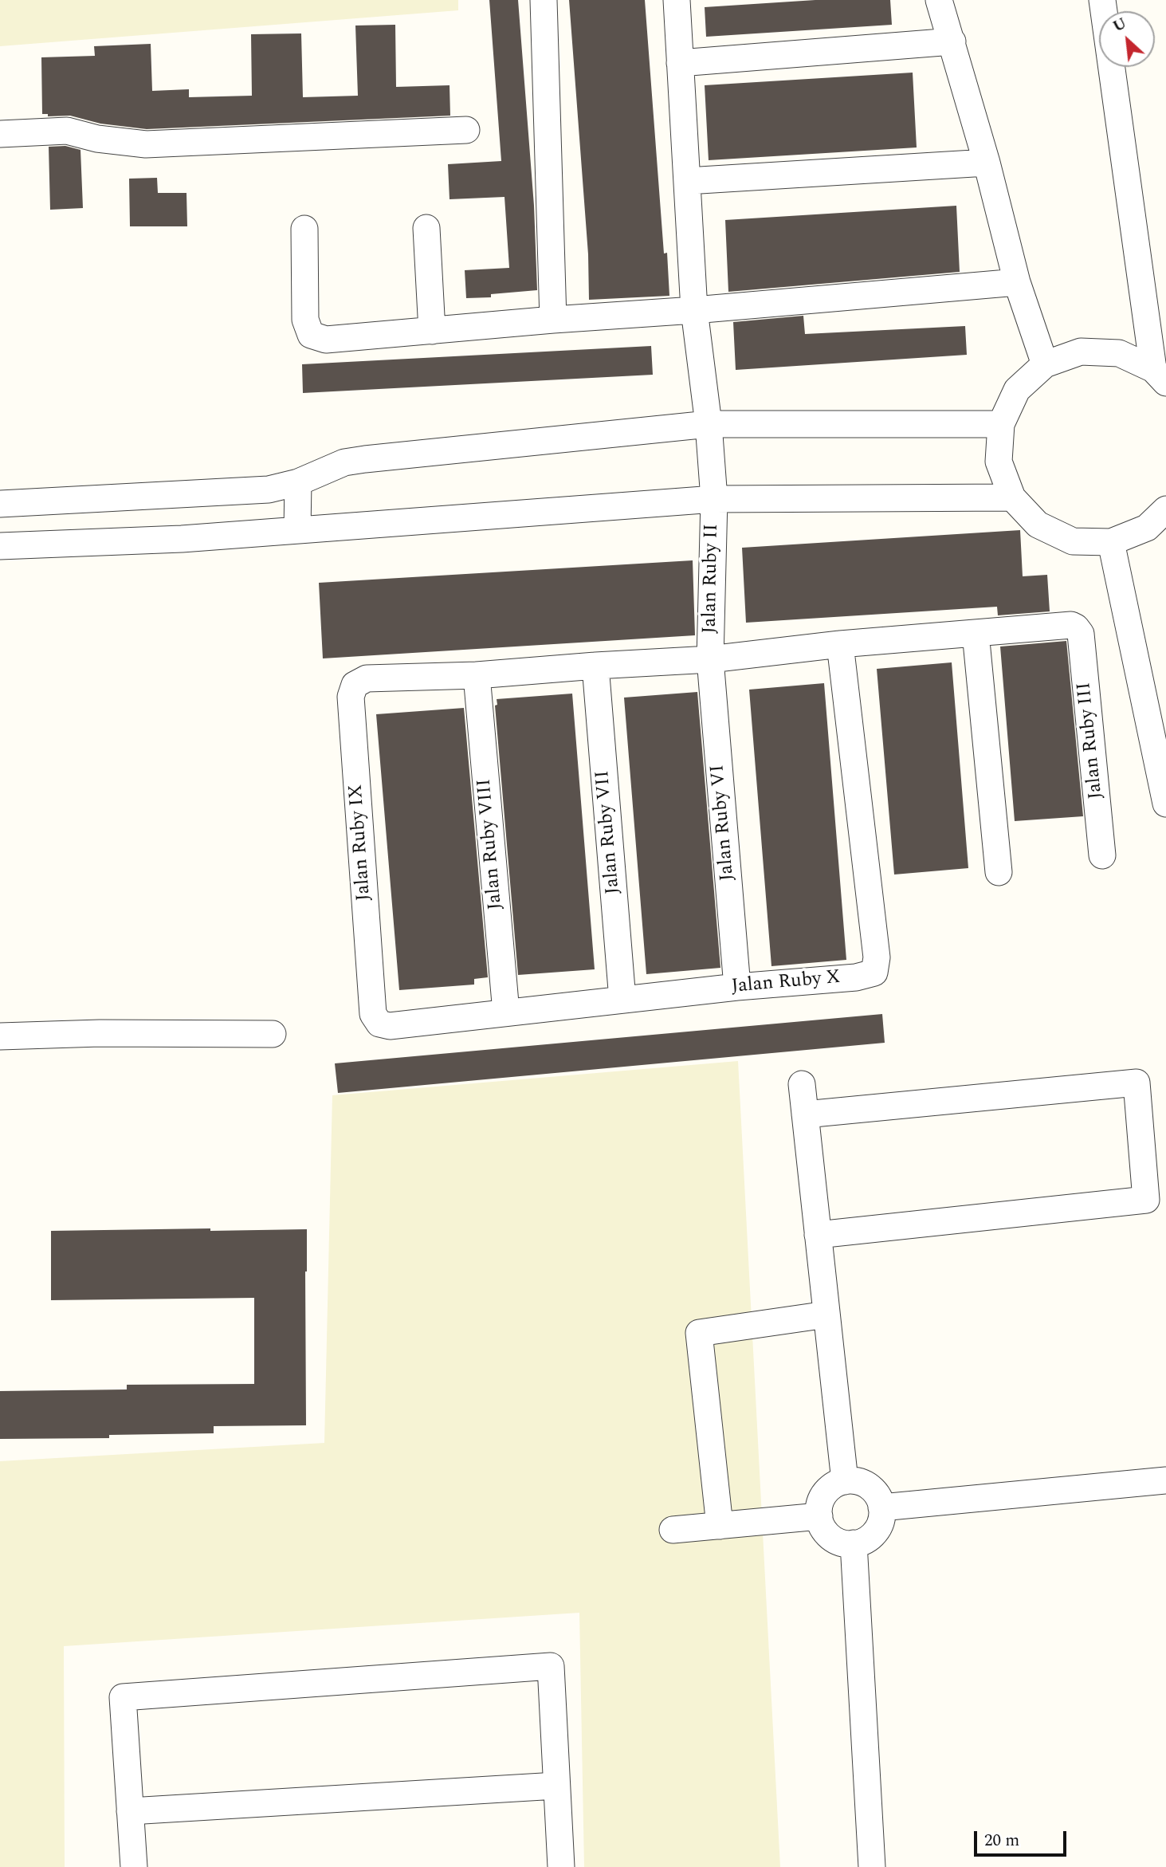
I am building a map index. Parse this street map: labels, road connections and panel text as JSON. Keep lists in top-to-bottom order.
{
  "streets": {
    "street": [
      "Jalan Ruby II",
      "Jalan Ruby III",
      "Jalan Ruby VI",
      "Jalan Ruby VII",
      "Jalan Ruby IX",
      "Jalan Ruby VIII",
      "Jalan Ruby X"
    ]
  },
  "crossings": [
    ["Jalan Ruby II", "Jalan Ruby VI"],
    ["Jalan Ruby VI", "Jalan Ruby X"],
    ["Jalan Ruby VII", "Jalan Ruby X"],
    ["Jalan Ruby IX", "Jalan Ruby VIII"],
    ["Jalan Ruby IX", "Jalan Ruby X"],
    ["Jalan Ruby VIII", "Jalan Ruby X"]
  ],
  "scale_bar": "20 m",
  "north": "top left"
}
